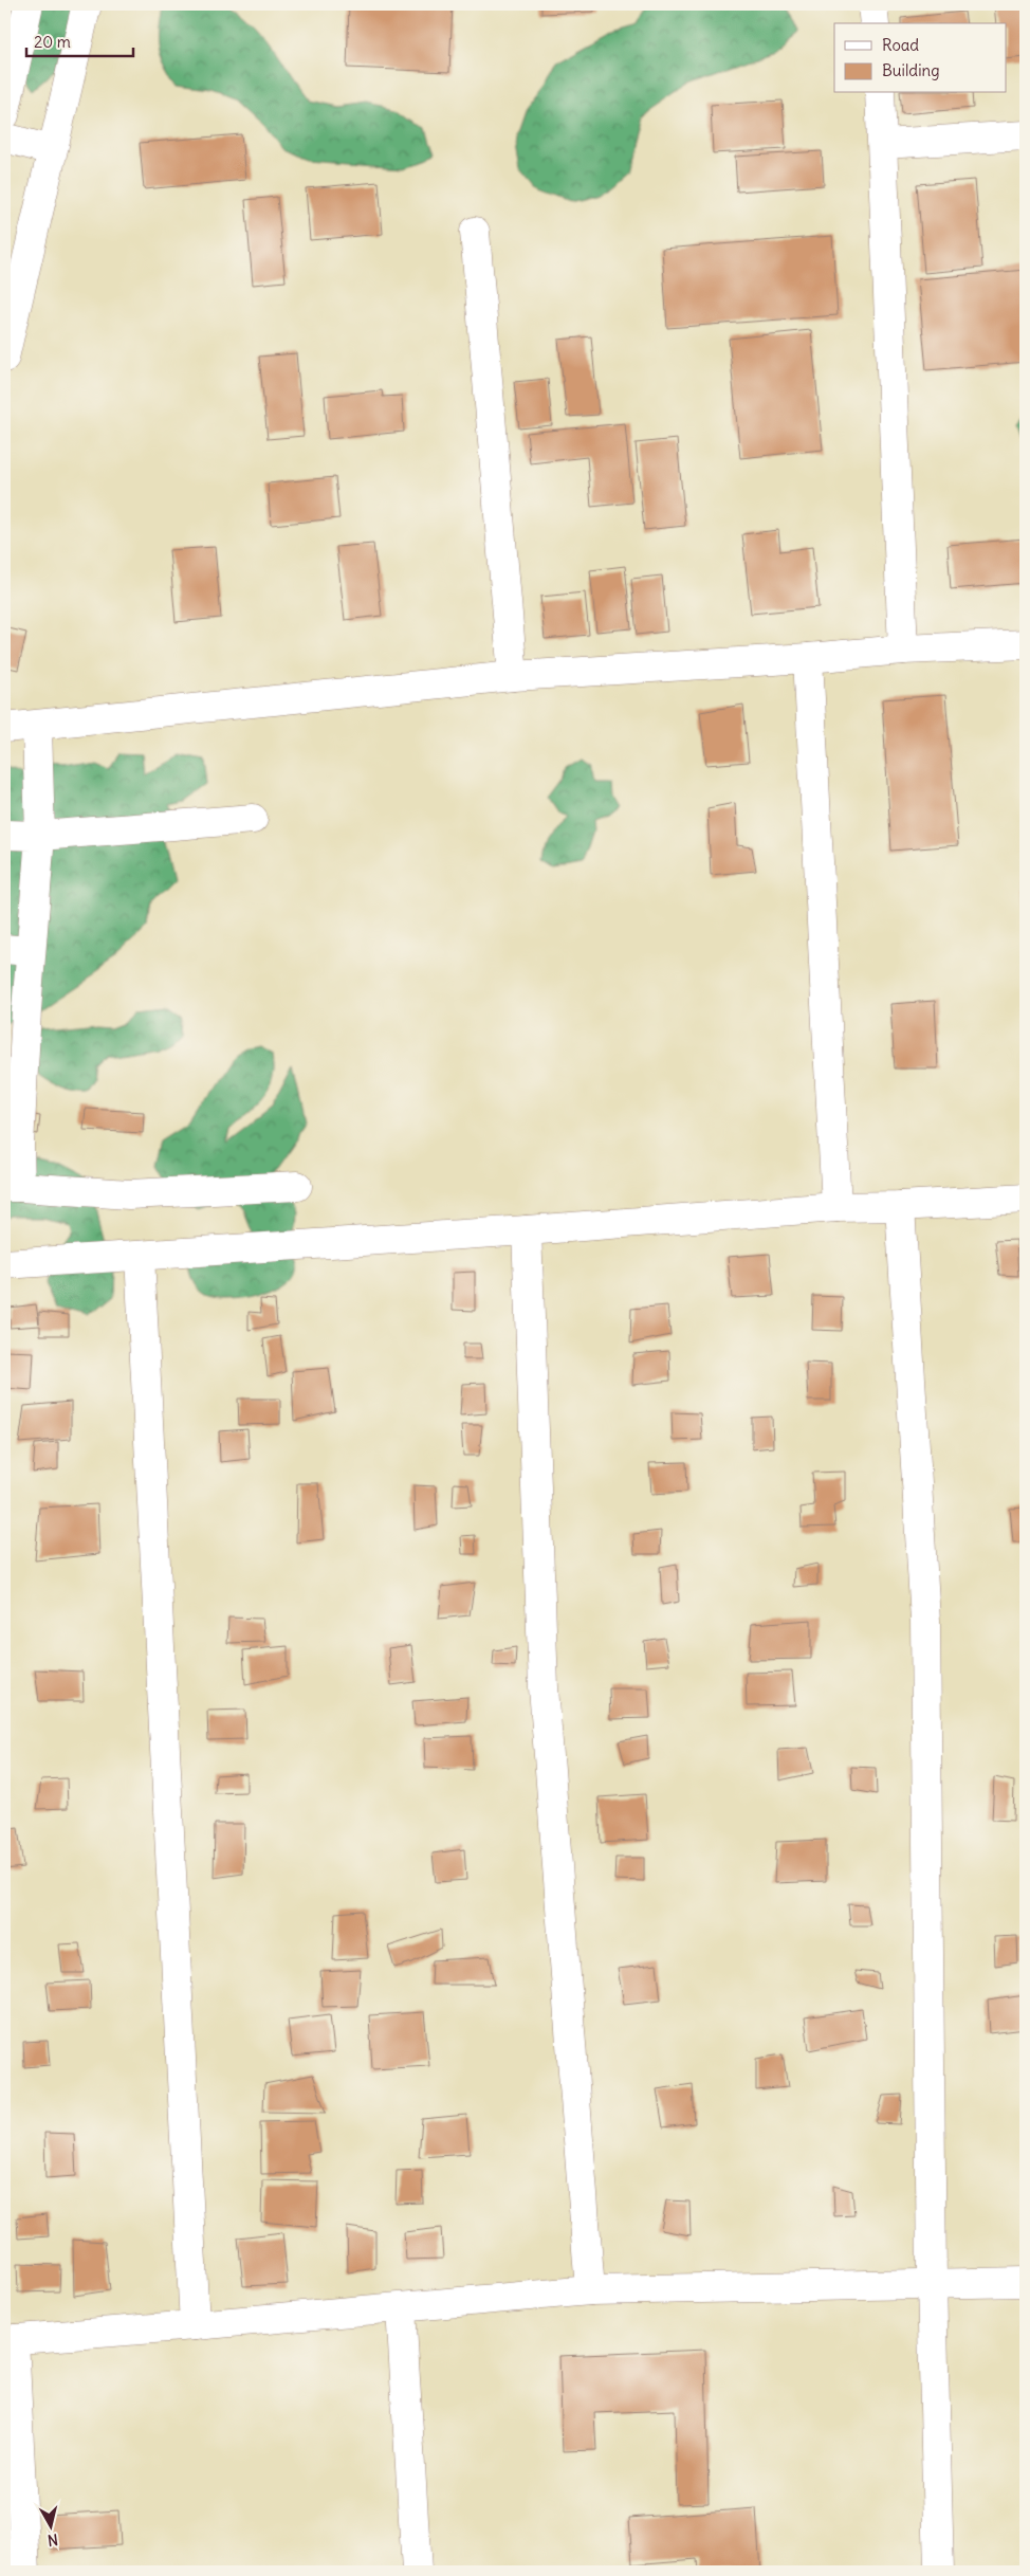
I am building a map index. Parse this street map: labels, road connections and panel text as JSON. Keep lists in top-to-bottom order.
{
  "legend": ["Road", "Building"],
  "scale_bar": "20 m",
  "north": "bottom"
}
